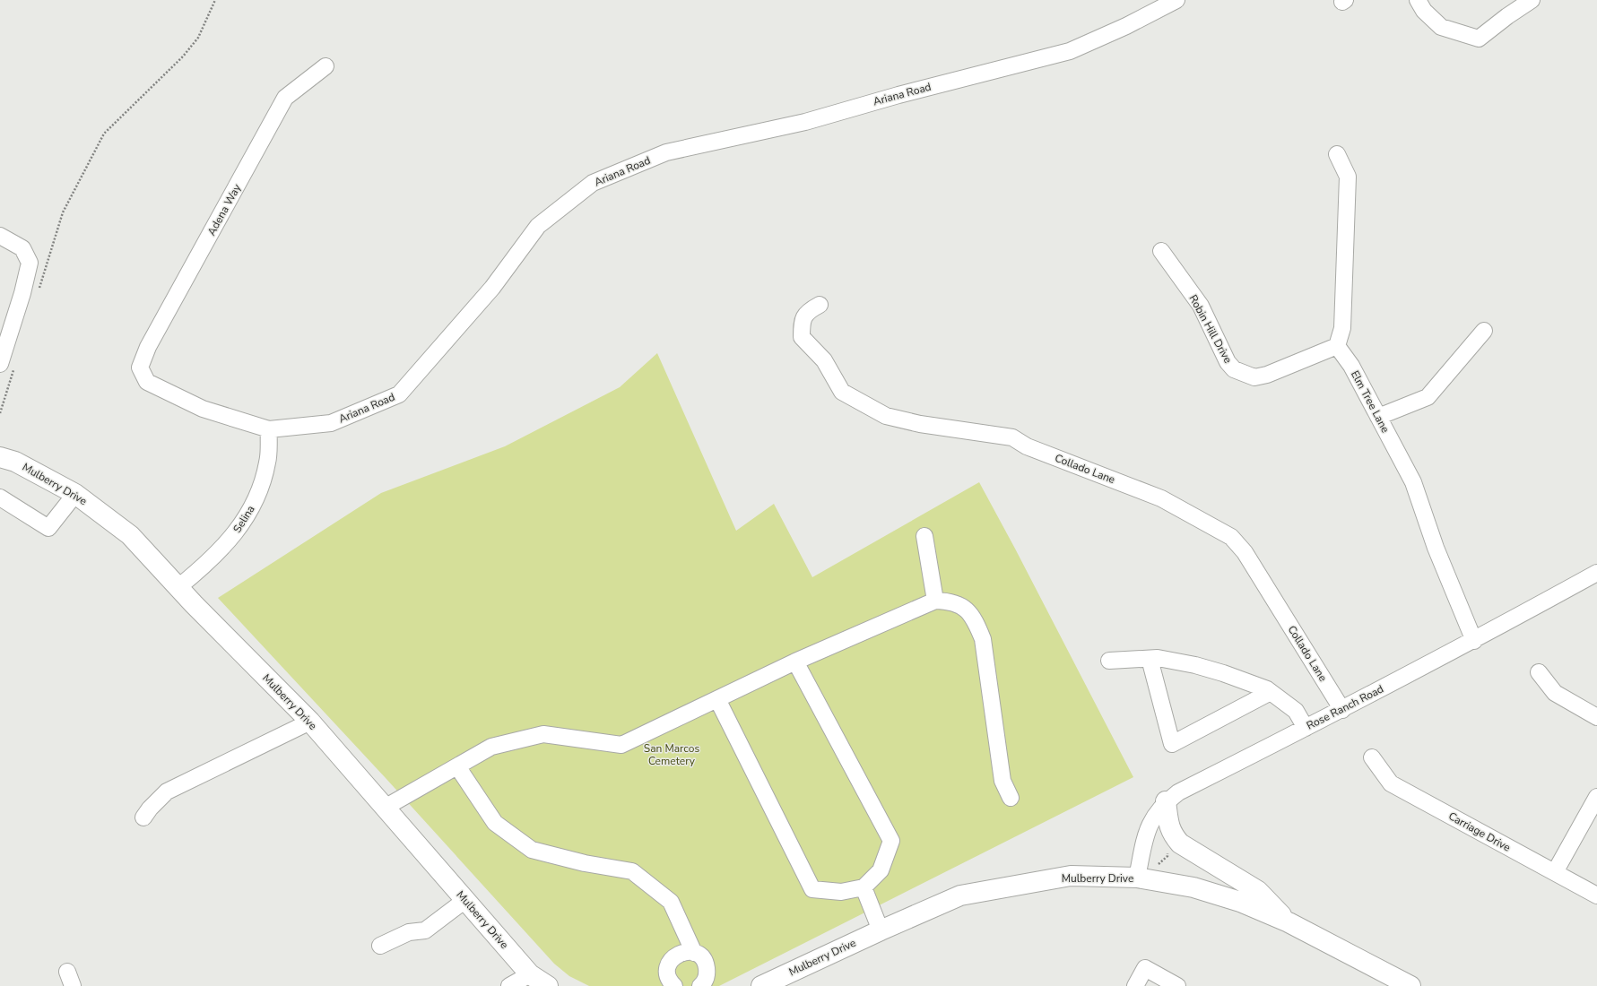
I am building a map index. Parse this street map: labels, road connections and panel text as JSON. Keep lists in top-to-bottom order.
{
  "streets": {
    "main road": ["Mulberry Drive"],
    "street": [
      "Ariana Road",
      "Adena Way",
      "Robin Hill Drive",
      "Elm Tree Lane",
      "Collado Lane",
      "Selina",
      "Rose Ranch Road",
      "Carriage Drive"
    ]
  },
  "crossings": [
    ["Ariana Road", "Adena Way"],
    ["Ariana Road", "Selina"],
    ["Robin Hill Drive", "Elm Tree Lane"],
    ["Elm Tree Lane", "Rose Ranch Road"],
    ["Collado Lane", "Rose Ranch Road"],
    ["Mulberry Drive", "Selina"],
    ["Mulberry Drive", "Rose Ranch Road"]
  ],
  "parks": ["San Marcos Cemetery"]
}
